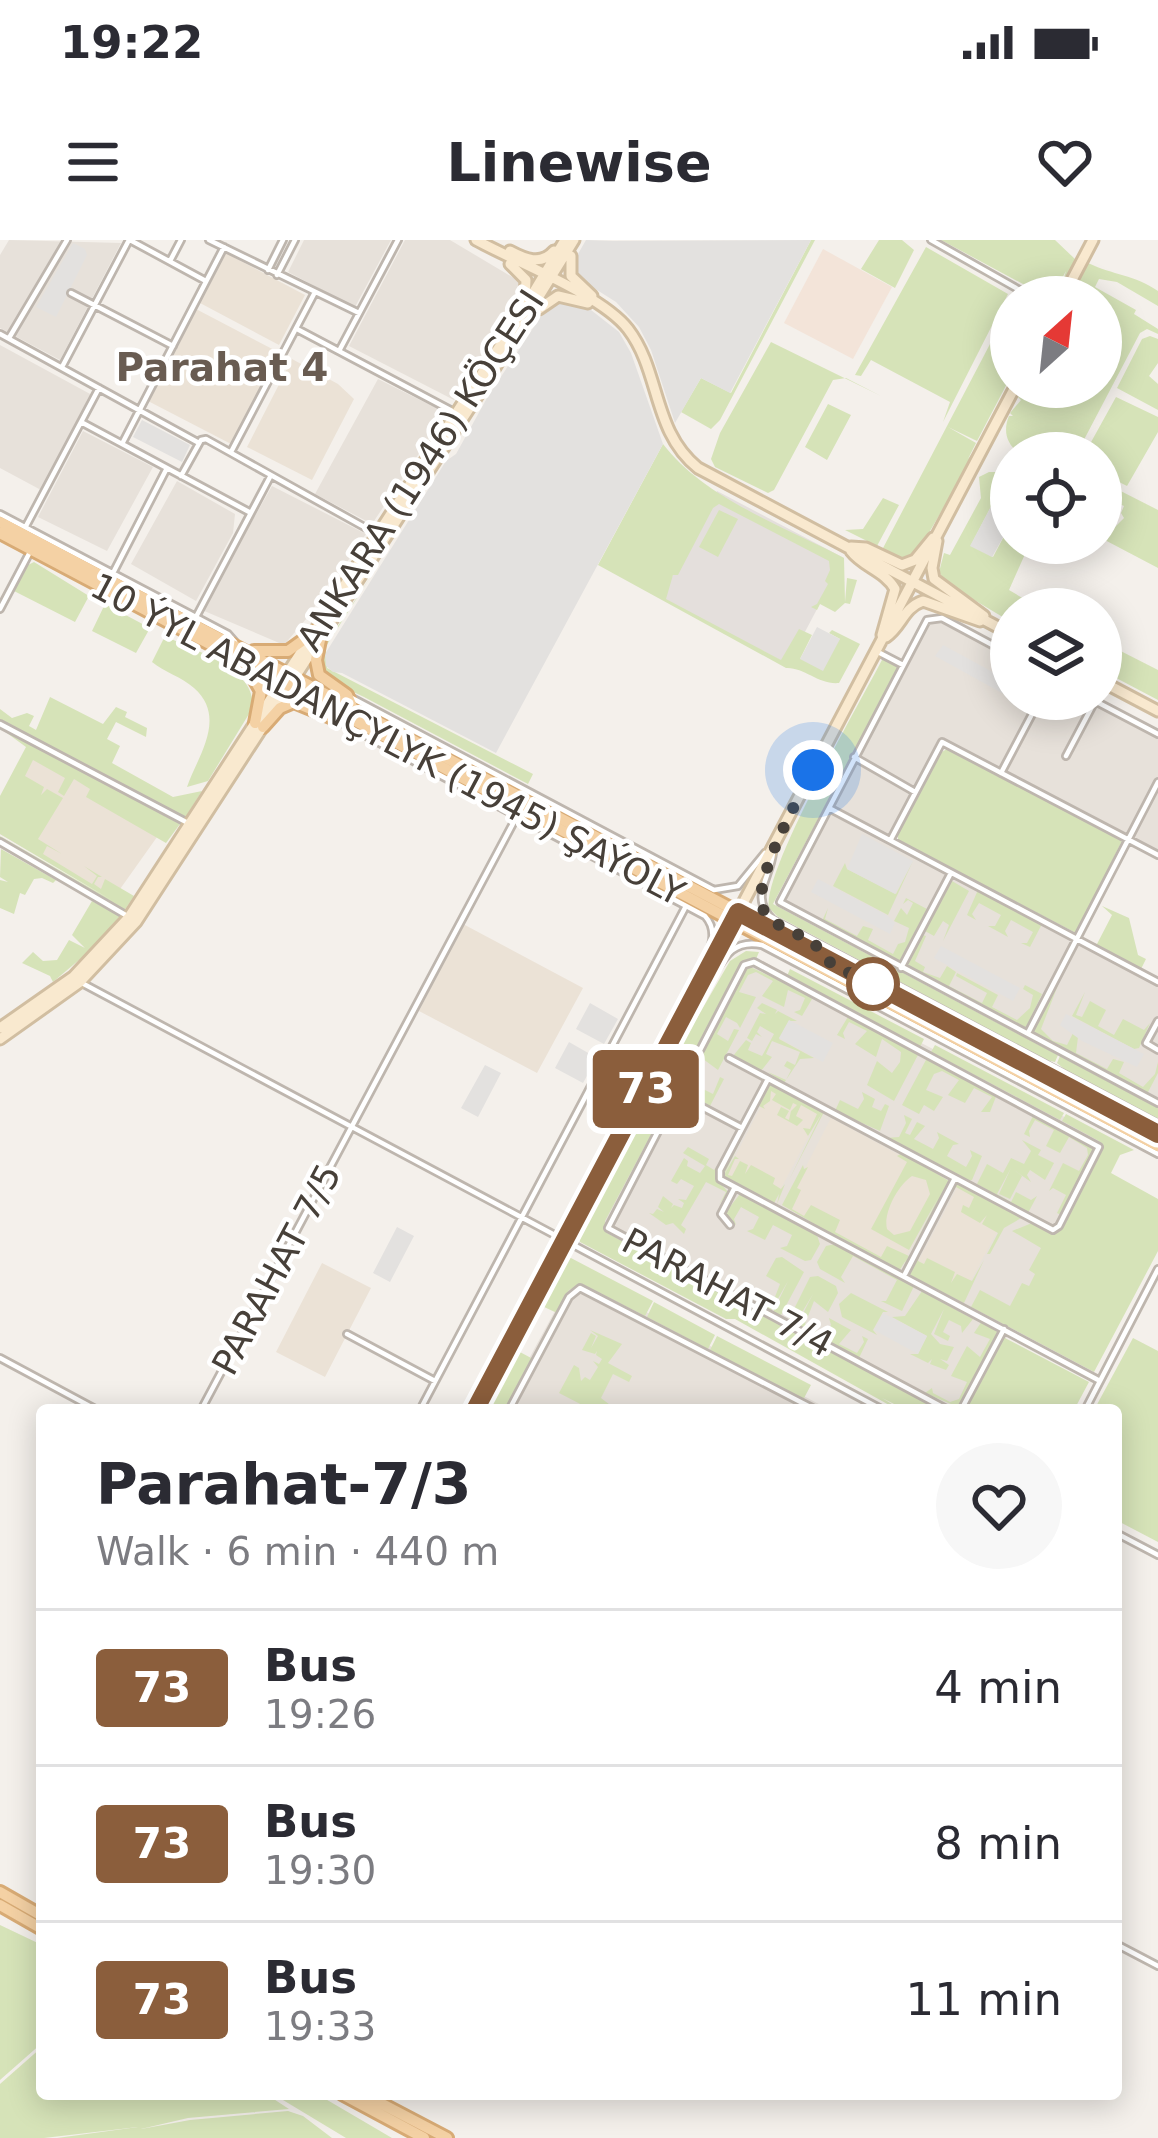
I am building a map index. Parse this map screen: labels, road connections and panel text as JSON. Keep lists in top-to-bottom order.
{
  "streets": {
    "main road": ["10 ÝYL ABADANÇYLYK (1945) ŞAÝOLY"],
    "street": ["ANKARA (1946) KÖÇESI", "PARAHAT 7/5", "PARAHAT 7/4"]
  },
  "crossings": [
    ["ANKARA (1946) KÖÇESI", "10 ÝYL ABADANÇYLYK (1945) ŞAÝOLY"]
  ],
  "districts": ["Parahat 4"],
  "lines": ["bus line 73"],
  "north": "top right",
  "page": {
    "status": "19:22",
    "header": "Linewise",
    "on_map": "73",
    "heading": ["Parahat-7/3", "Walk · 6 min · 440 m"],
    "list": [
      {
        "mark": "73",
        "name": "Bus",
        "note": "19:26",
        "value": "4 min"
      },
      {
        "mark": "73",
        "name": "Bus",
        "note": "19:30",
        "value": "8 min"
      },
      {
        "mark": "73",
        "name": "Bus",
        "note": "19:33",
        "value": "11 min"
      }
    ]
  }
}
